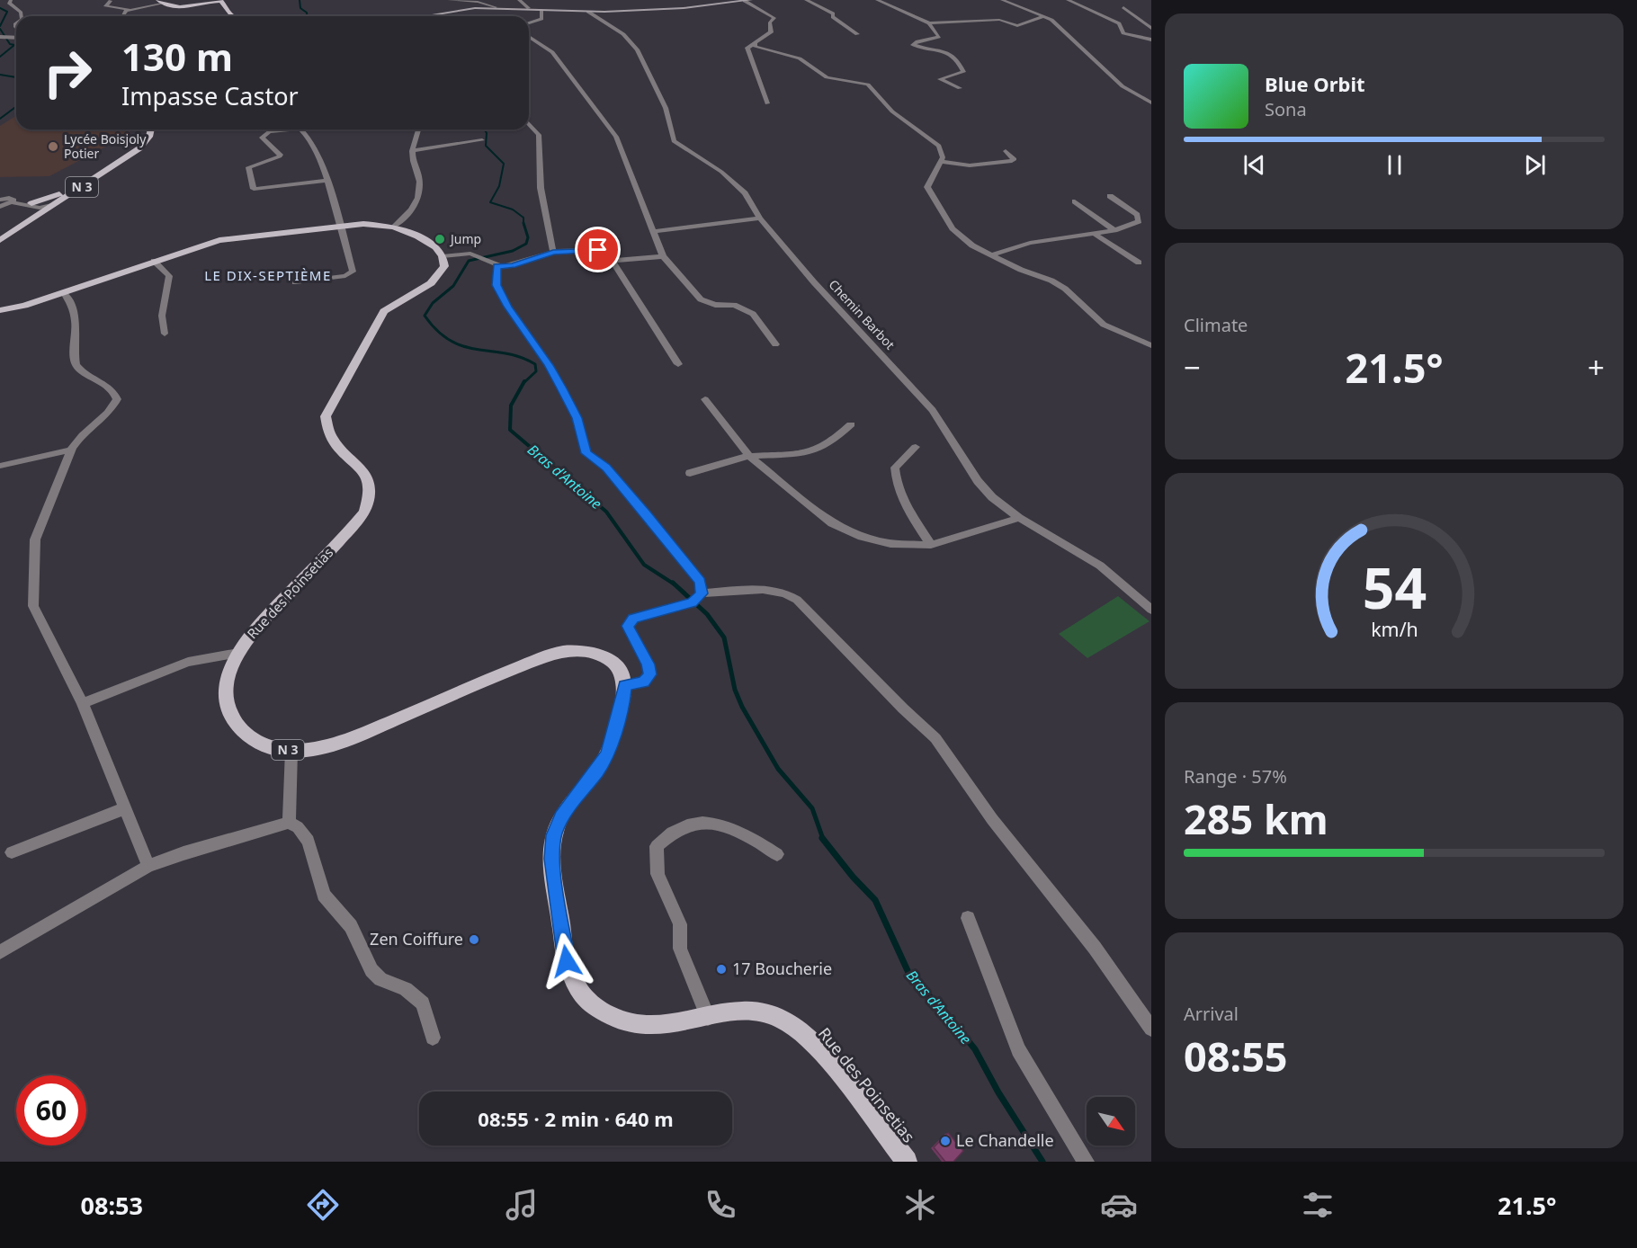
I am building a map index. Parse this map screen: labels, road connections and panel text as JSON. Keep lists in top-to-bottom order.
{
  "streets": {
    "main road": ["N 3", "Rue des Poinsetias"],
    "street": ["Chemin Barbot"]
  },
  "districts": ["LE DIX-SEPTIÈME"],
  "water": ["Bras d'Antoine"],
  "places": [
    "Lycée Boisjoly Potier",
    "Jump",
    "Zen Coiffure",
    "17 Boucherie",
    "Le Chandelle"
  ],
  "north": "bottom right",
  "page": {
    "turn": ["130 m", "Impasse Castor"],
    "song": ["Blue Orbit", "Sona"],
    "tile": [
      "Climate",
      ["Range · 57%", "285 km"],
      ["Arrival", "08:55"]
    ],
    "heat": ["−", "21.5°", "+"],
    "limit": "60",
    "trip": "08:55 · 2 min · 640 m",
    "tabs": ["08:53", "21.5°"],
    "gauge": ["54", "km/h"]
  }
}
